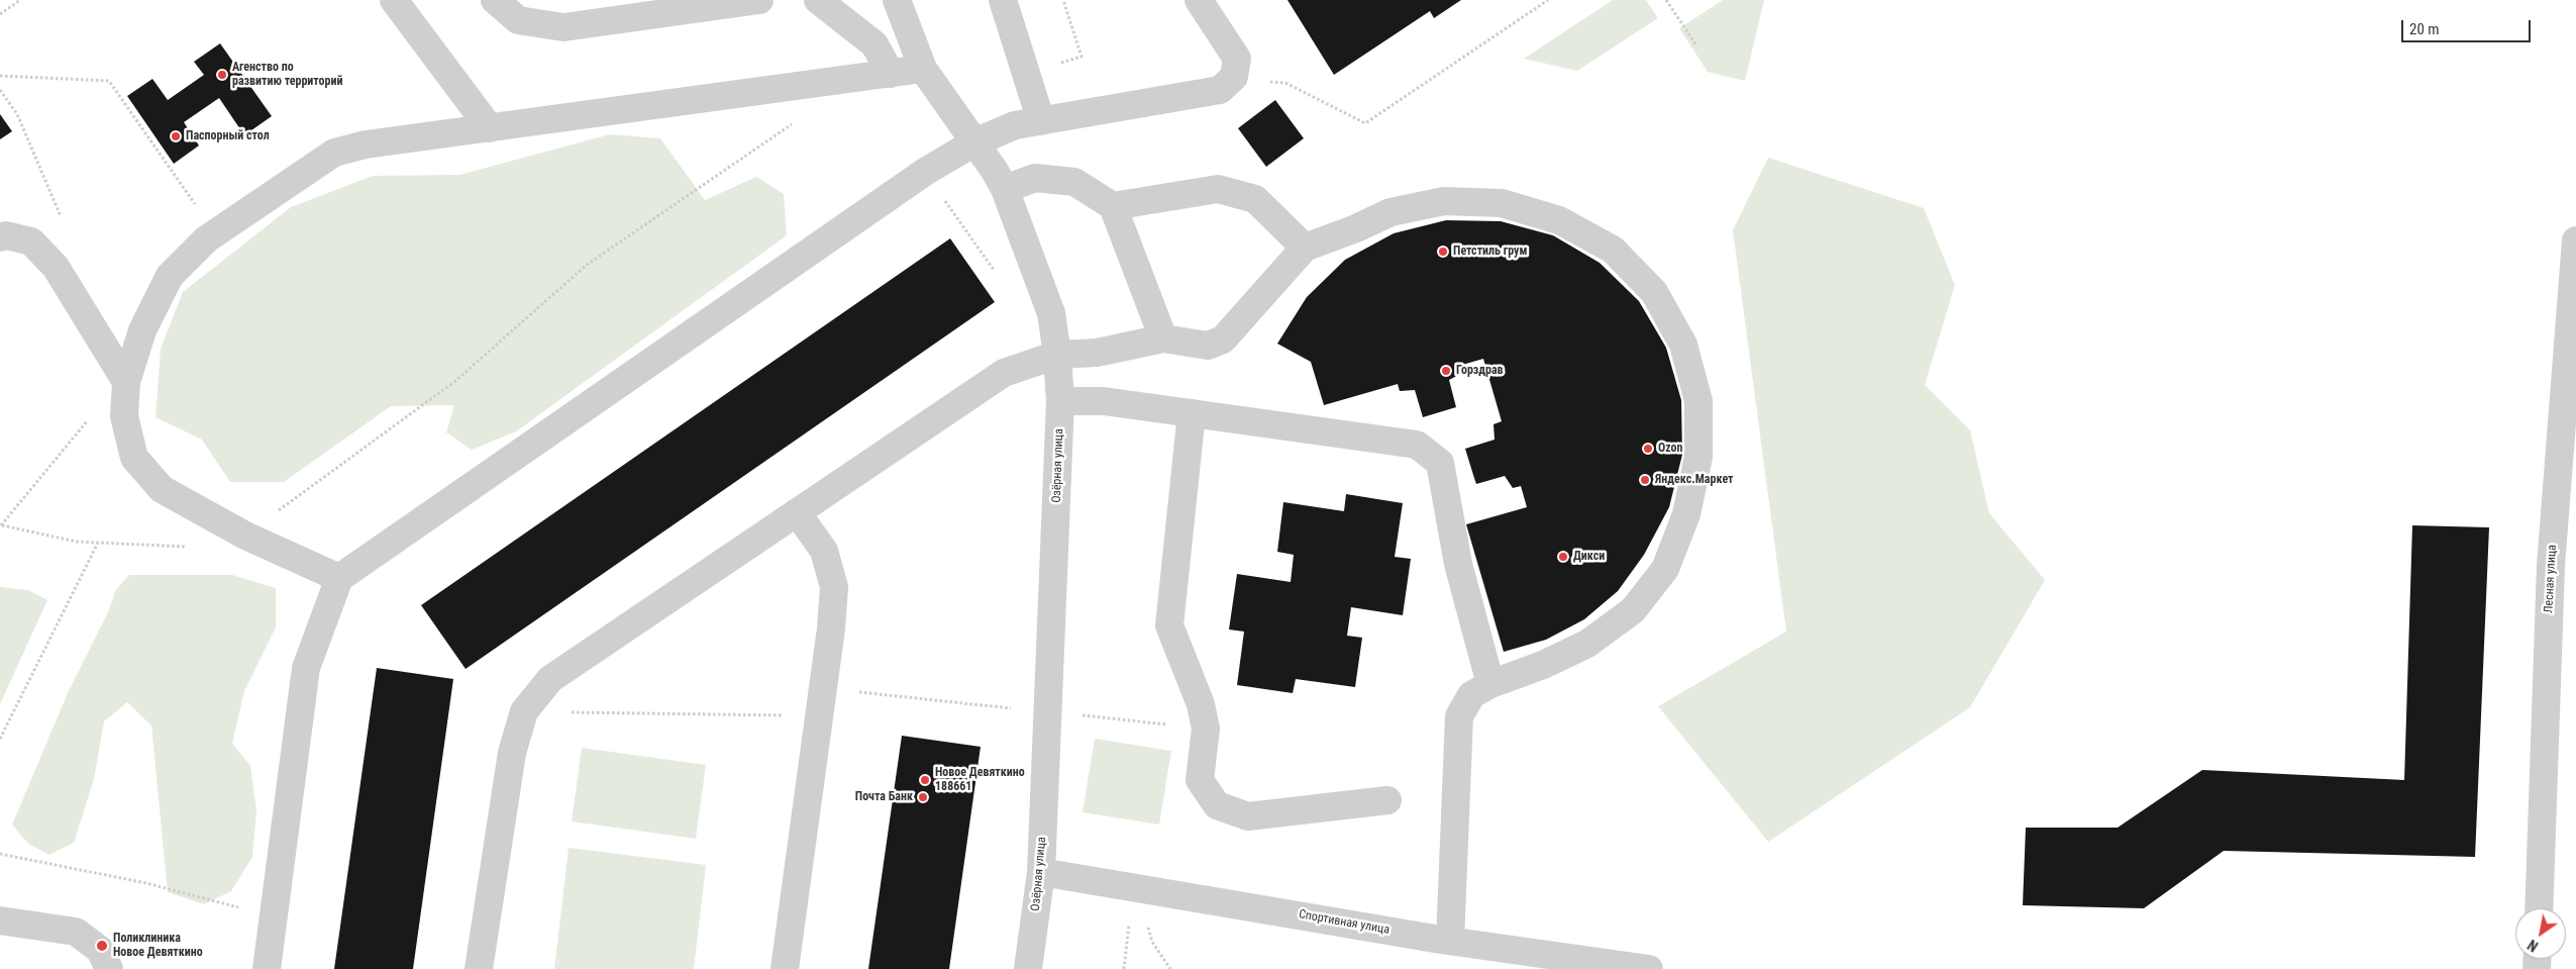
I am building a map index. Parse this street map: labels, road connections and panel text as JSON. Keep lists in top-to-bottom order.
{
  "streets": {
    "street": ["Озёрная улица", "Лесная улица", "Спортивная улица"]
  },
  "crossings": [
    ["Озёрная улица", "Спортивная улица"]
  ],
  "places": [
    "Агенство по развитию территорий",
    "Паспорный стол",
    "Петстиль грум",
    "Горздрав",
    "Ozon",
    "Яндекс.Маркет",
    "Дикси",
    "Новое Девяткино 188661",
    "Почта Банк",
    "Поликлиника Новое Девяткино"
  ],
  "scale_bar": "20 m",
  "north": "bottom left"
}
